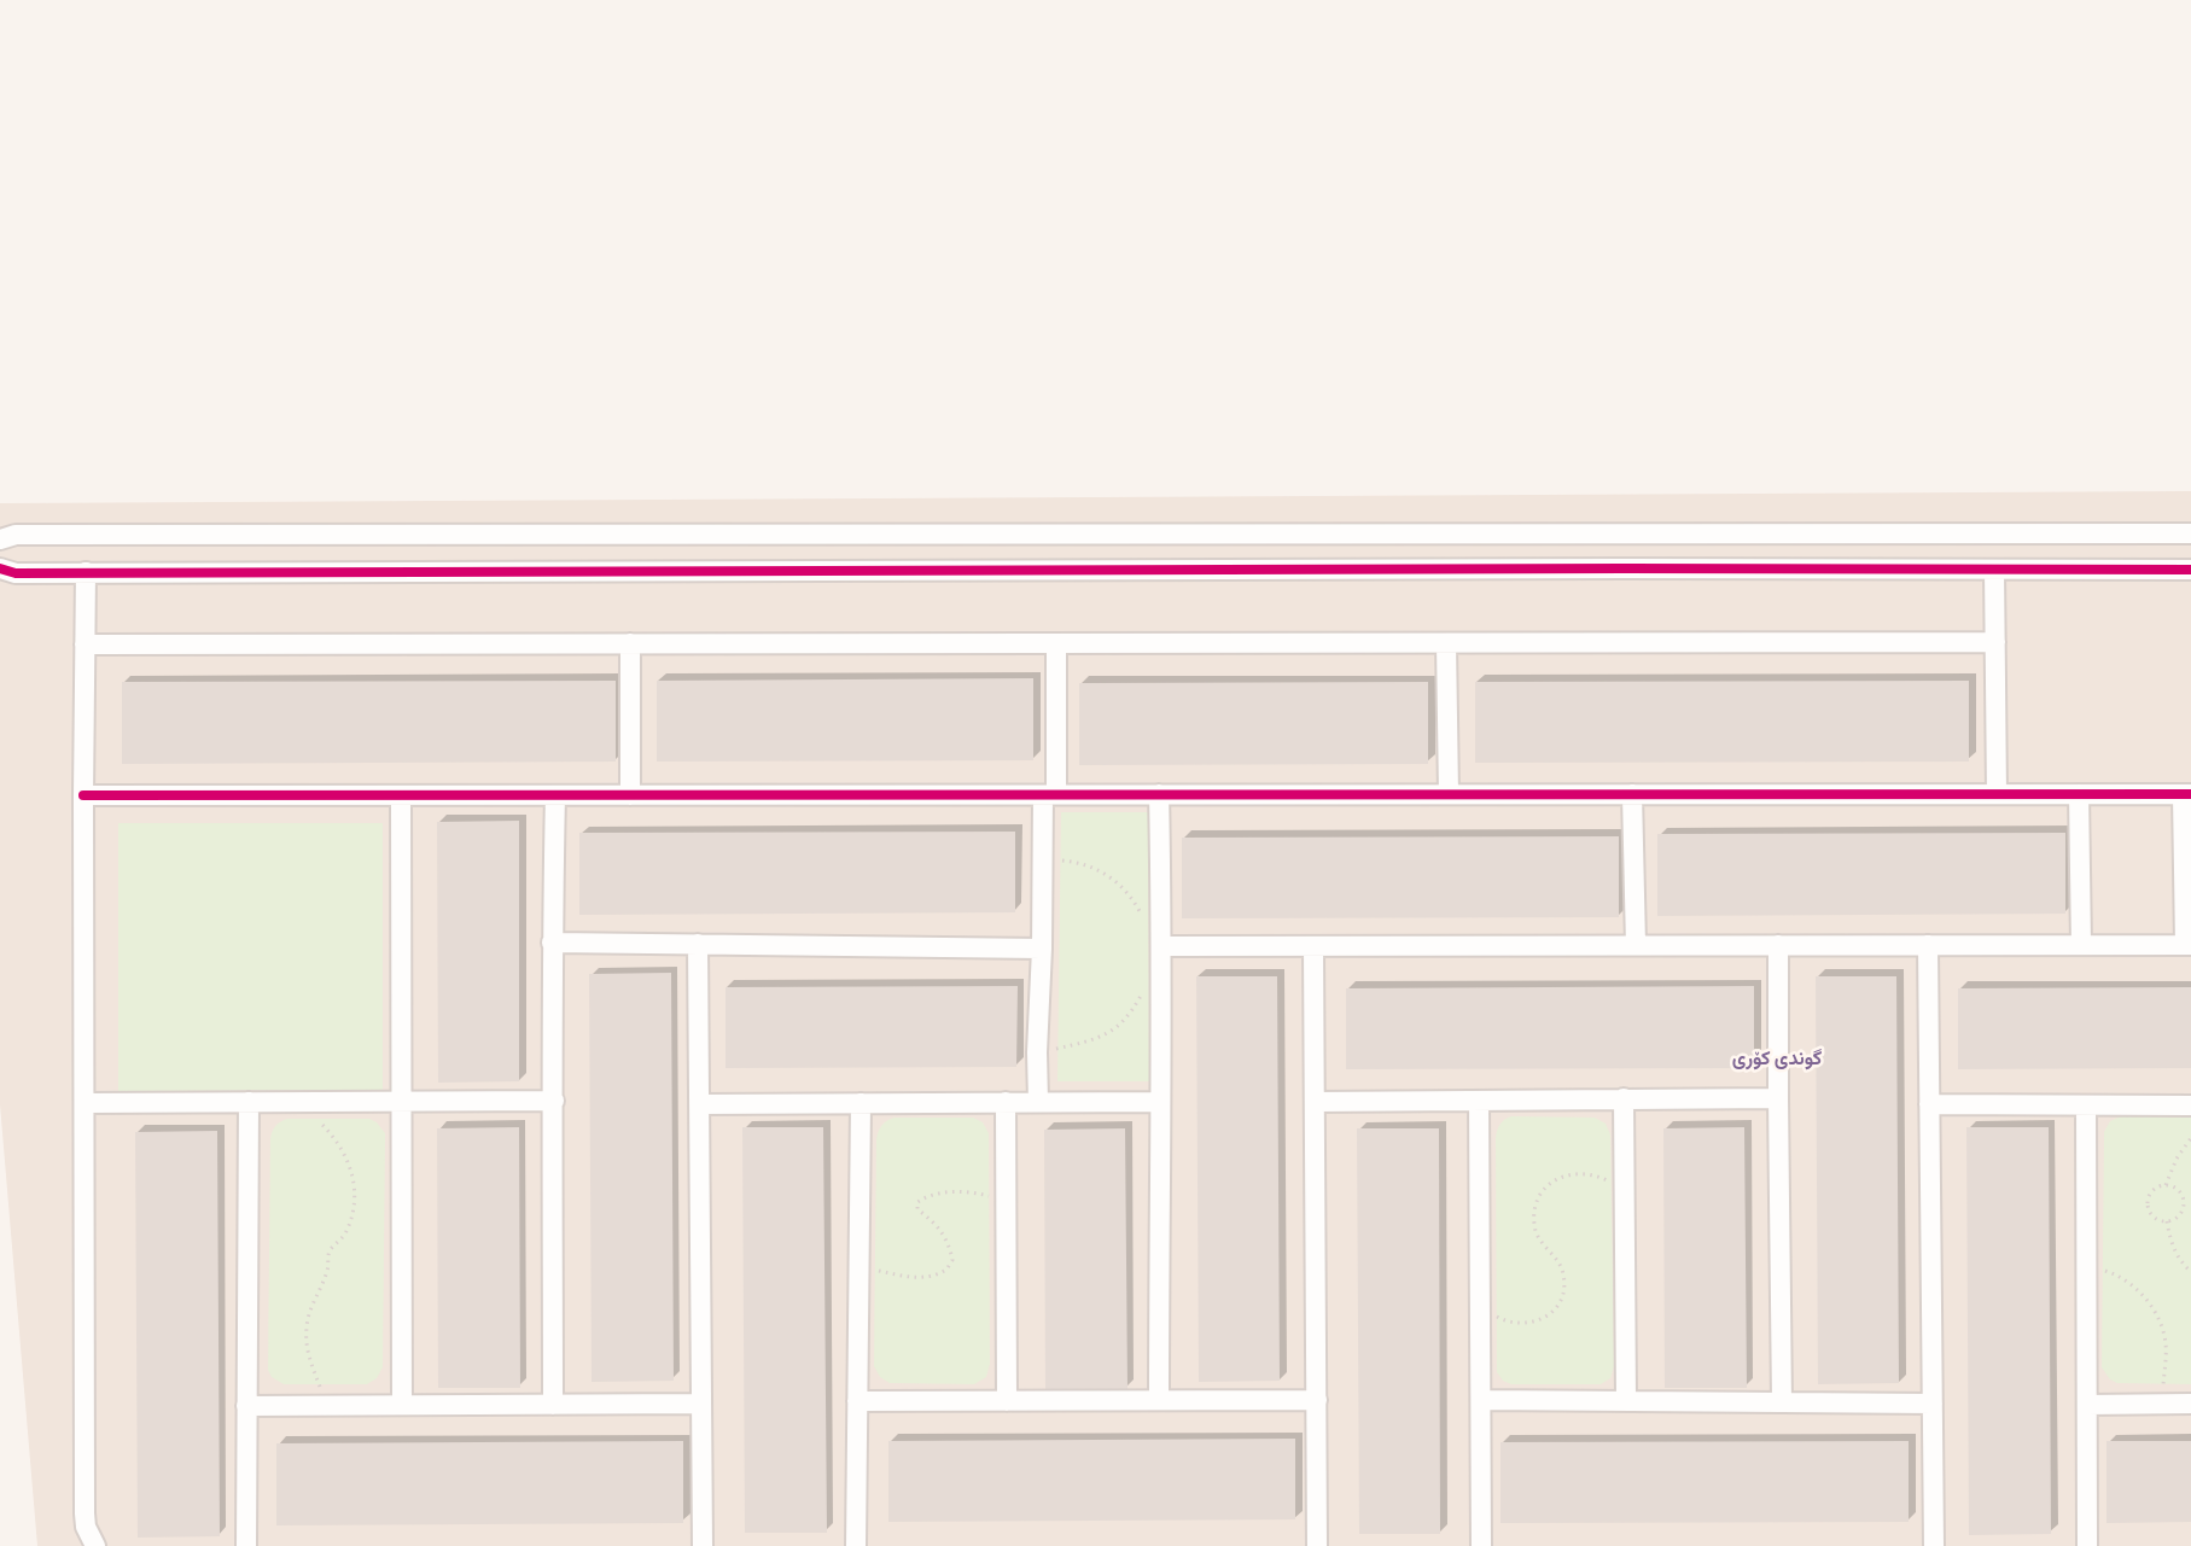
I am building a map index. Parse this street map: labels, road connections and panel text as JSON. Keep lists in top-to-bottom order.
{
  "districts": ["گوندی کۆری"]
}
